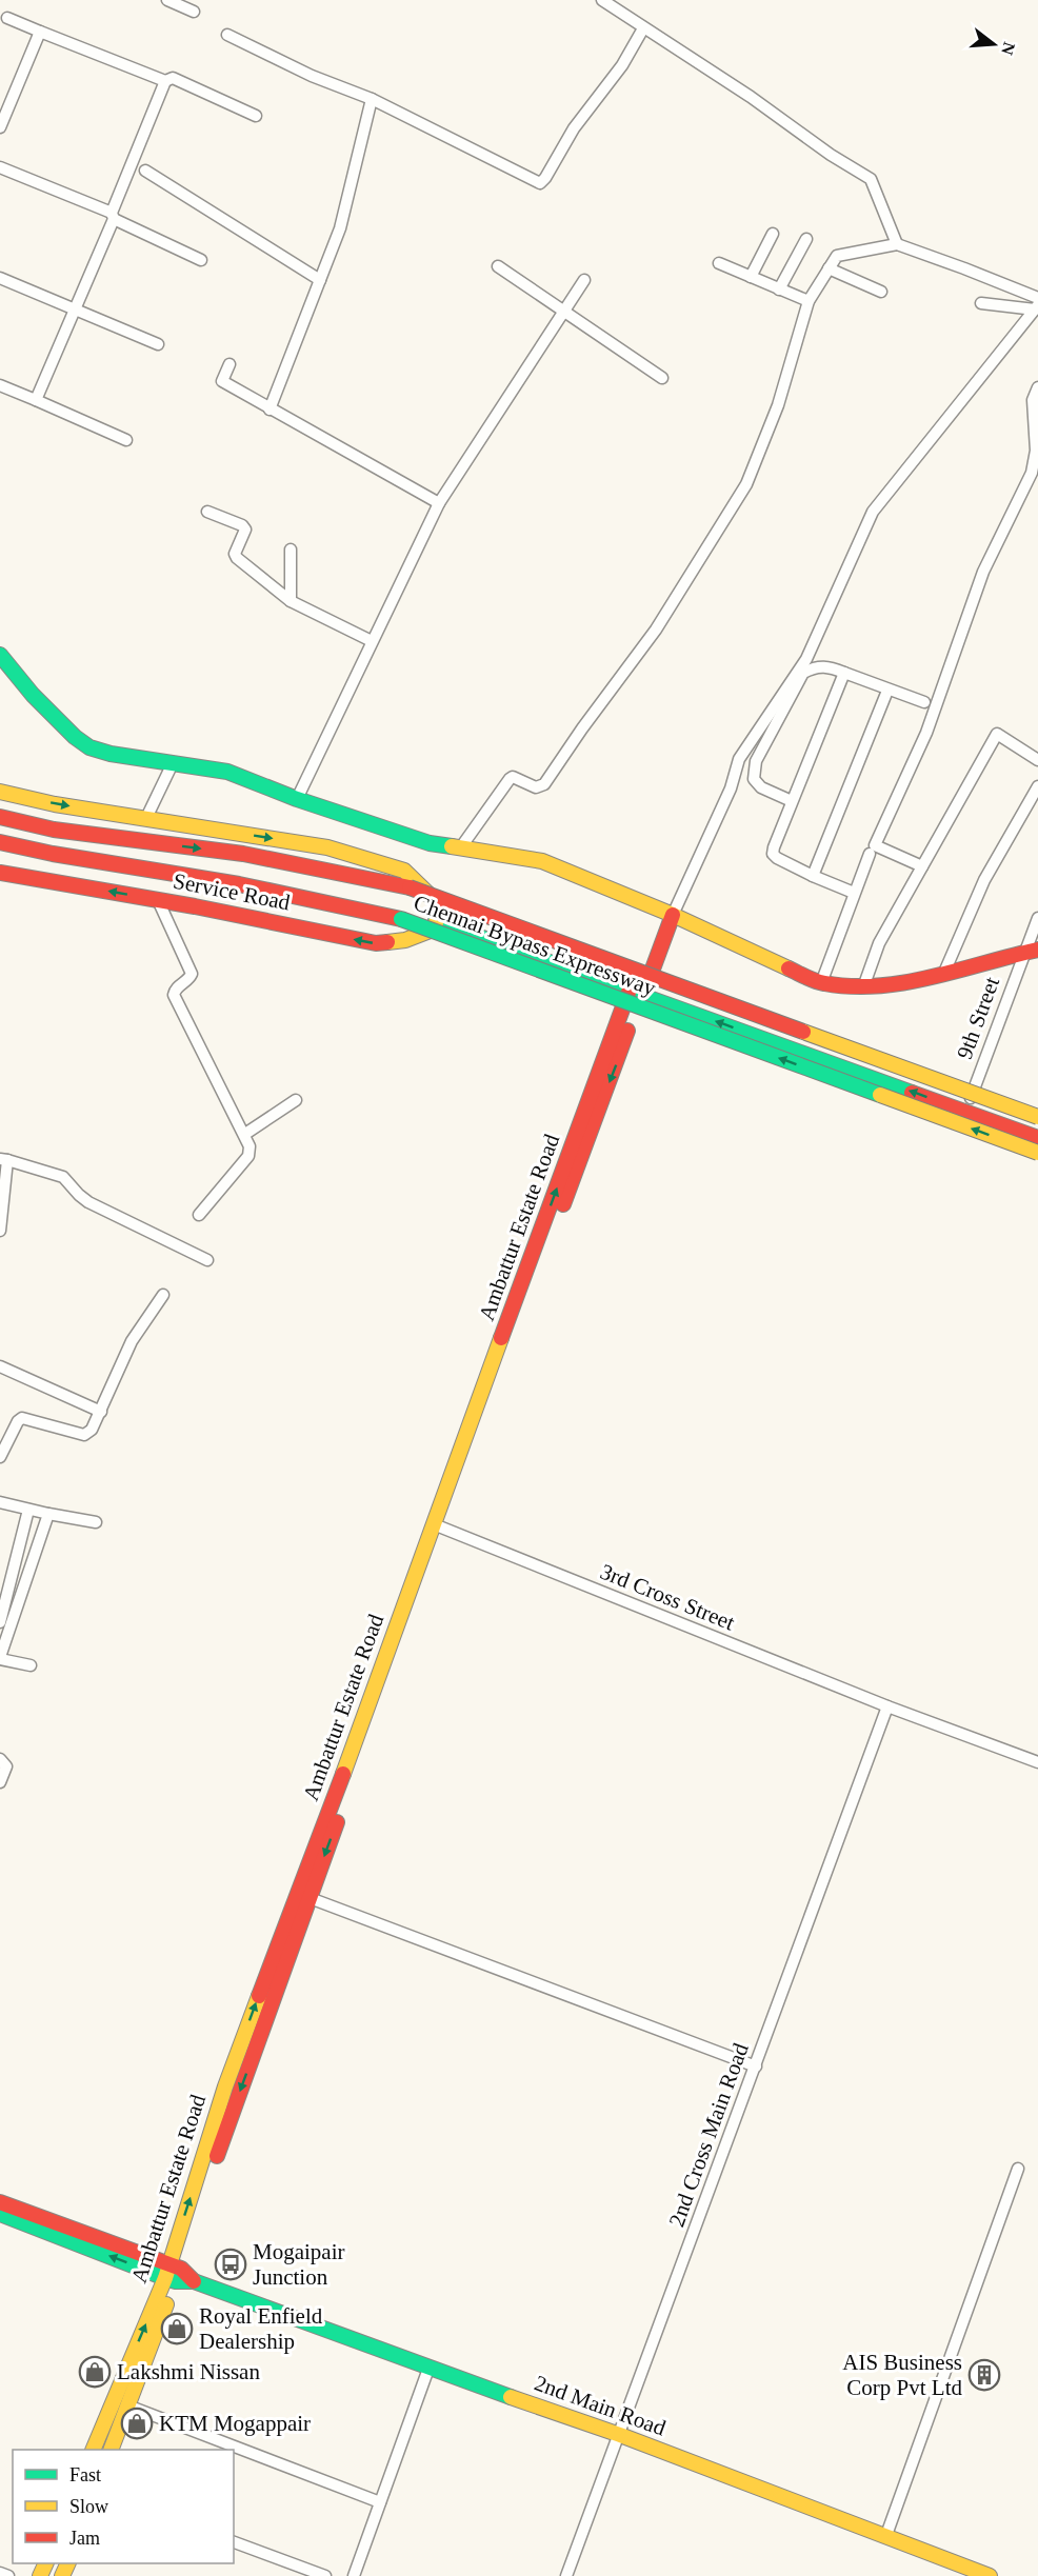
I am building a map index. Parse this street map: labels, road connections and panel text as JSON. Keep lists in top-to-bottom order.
{
  "streets": {
    "main road": [
      "Service Road",
      "Chennai Bypass Expressway",
      "Ambattur Estate Road",
      "2nd Main Road"
    ],
    "street": ["9th Street", "3rd Cross Street", "2nd Cross Main Road"]
  },
  "crossings": [
    ["Ambattur Estate Road", "3rd Cross Street"],
    ["Ambattur Estate Road", "2nd Main Road"],
    ["3rd Cross Street", "2nd Cross Main Road"],
    ["2nd Cross Main Road", "2nd Main Road"]
  ],
  "places": {
    "bus stop": ["Mogaipair Junction"],
    "shop": ["Royal Enfield Dealership", "Lakshmi Nissan", "KTM Mogappair"],
    "building": ["AIS Business Corp Pvt Ltd"]
  },
  "legend": ["Fast", "Slow", "Jam"],
  "north": "right"
}
